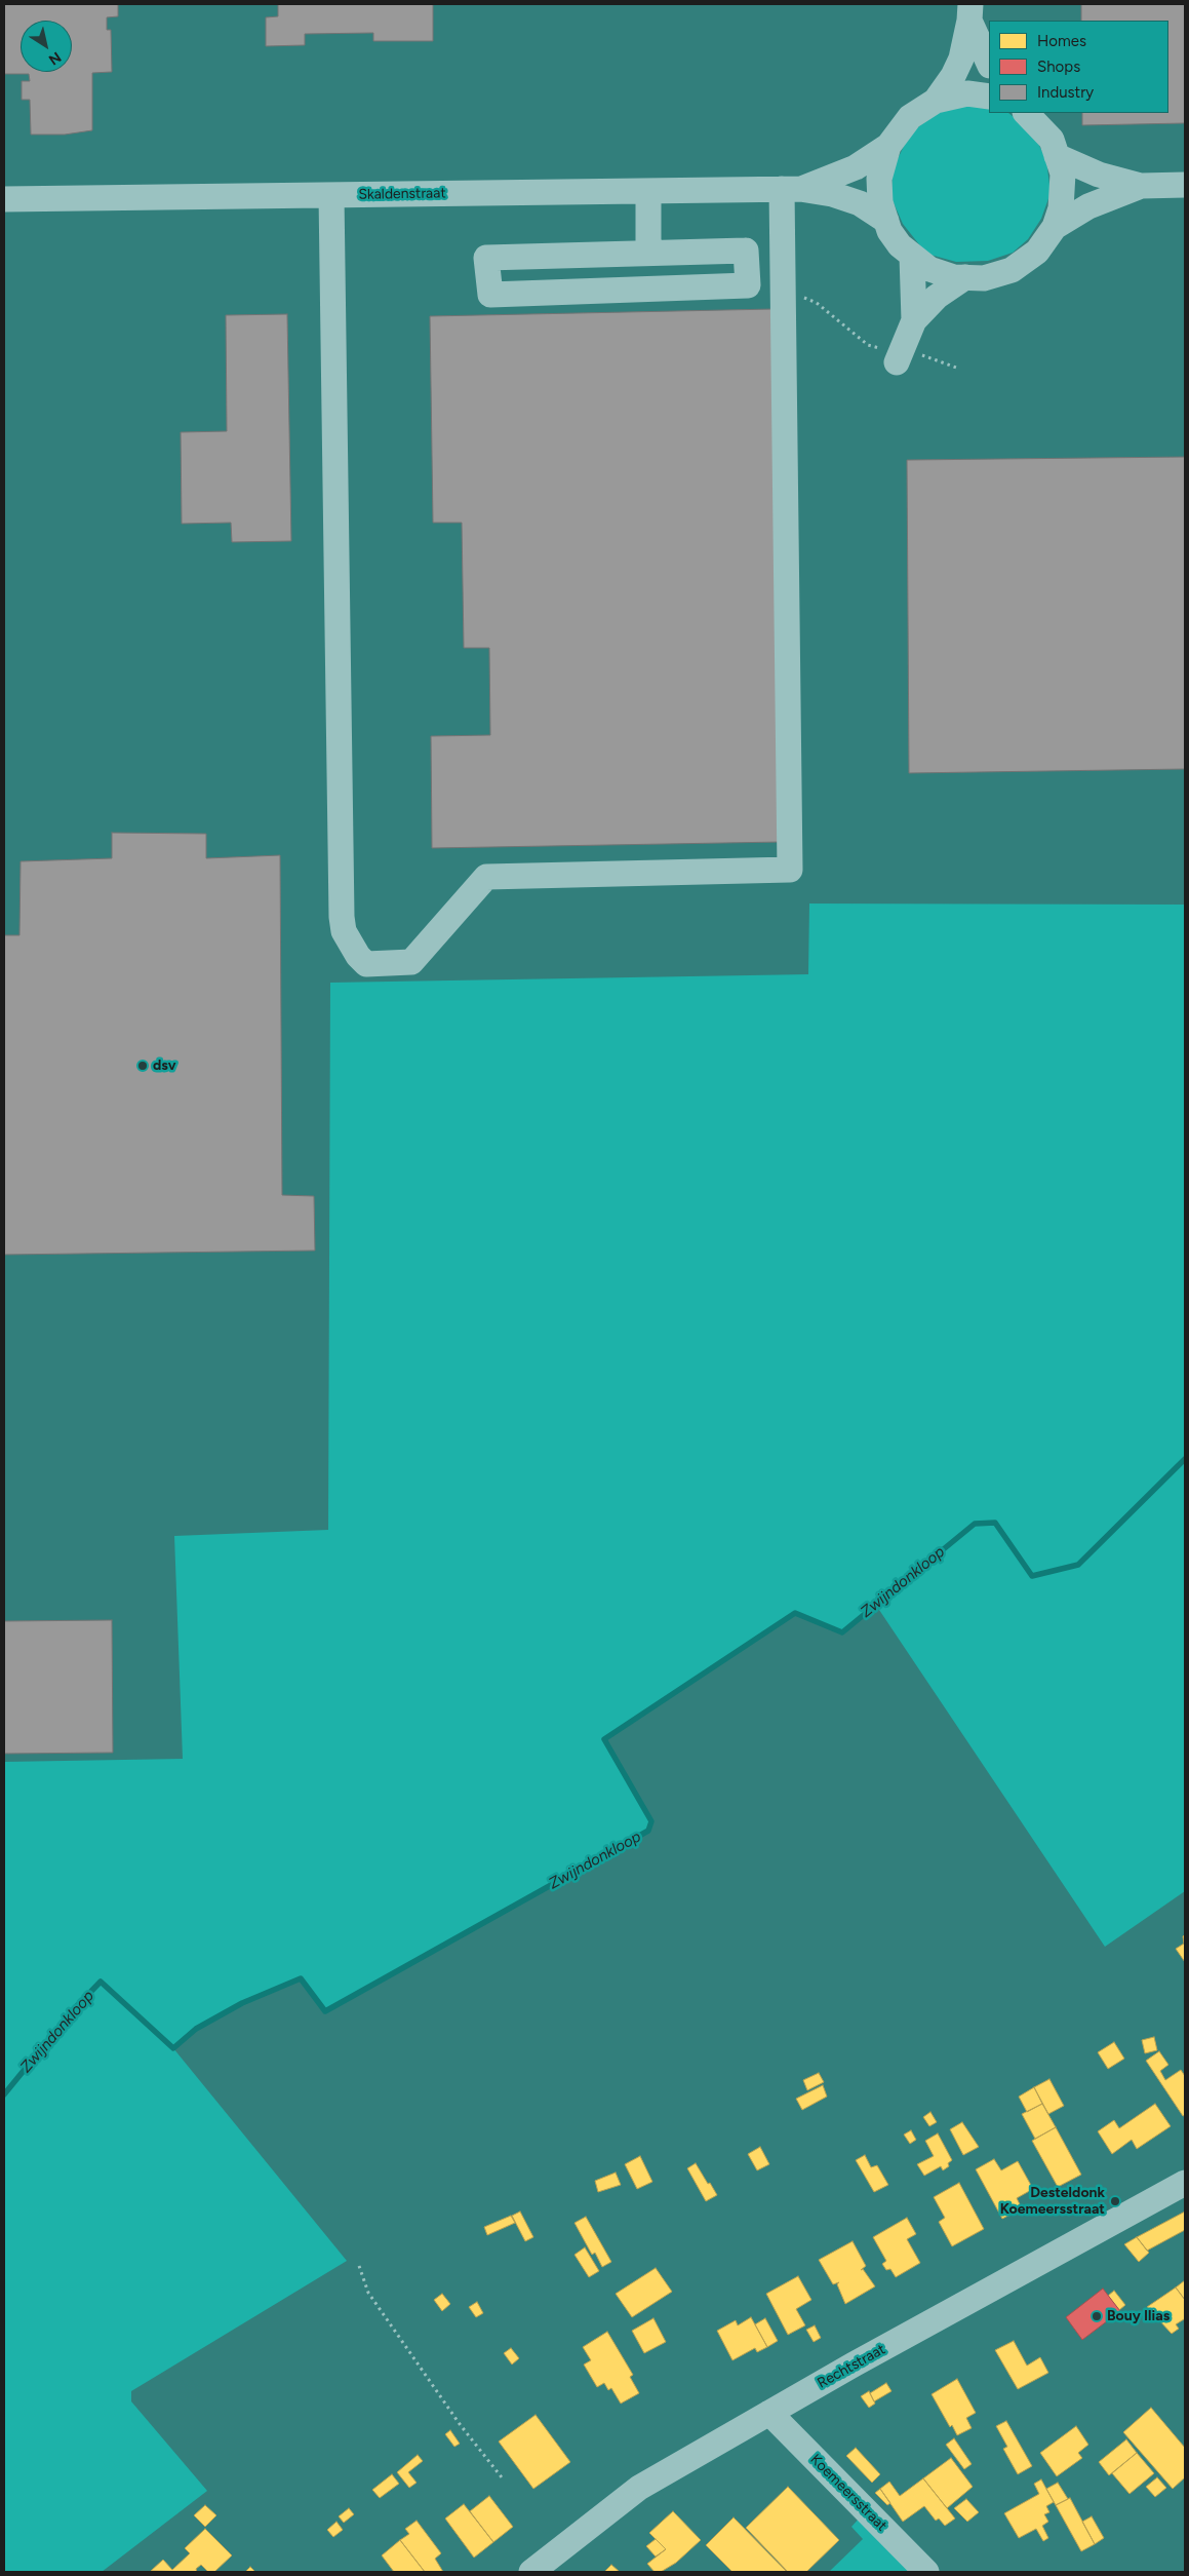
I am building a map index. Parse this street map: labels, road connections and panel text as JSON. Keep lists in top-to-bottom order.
{
  "streets": {
    "street": ["Skaldenstraat", "Rechtstraat", "Koemeersstraat"]
  },
  "crossings": [
    ["Rechtstraat", "Koemeersstraat"]
  ],
  "water": ["Zwijndonkloop"],
  "places": ["dsv", "Desteldonk Koemeersstraat", "Bouy Ilias"],
  "legend": ["Homes", "Shops", "Industry"],
  "north": "bottom right"
}
